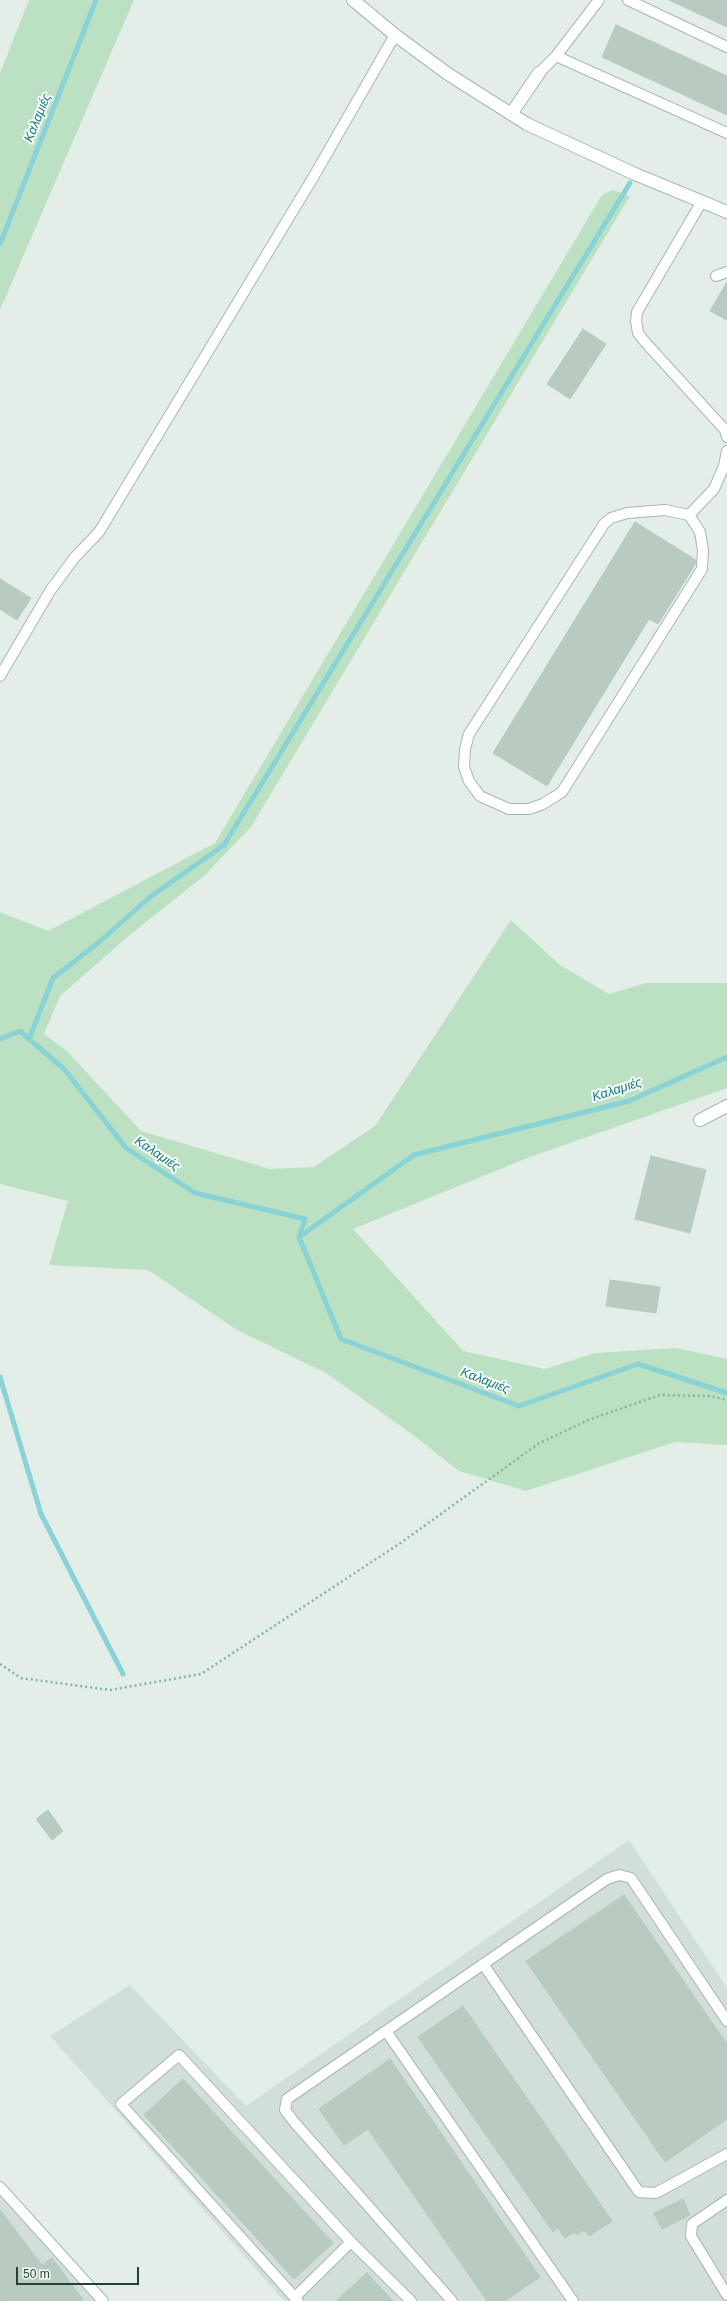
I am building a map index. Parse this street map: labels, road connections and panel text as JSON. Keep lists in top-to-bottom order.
{
  "water": ["Καλαμιές"],
  "scale_bar": "50 m"
}
